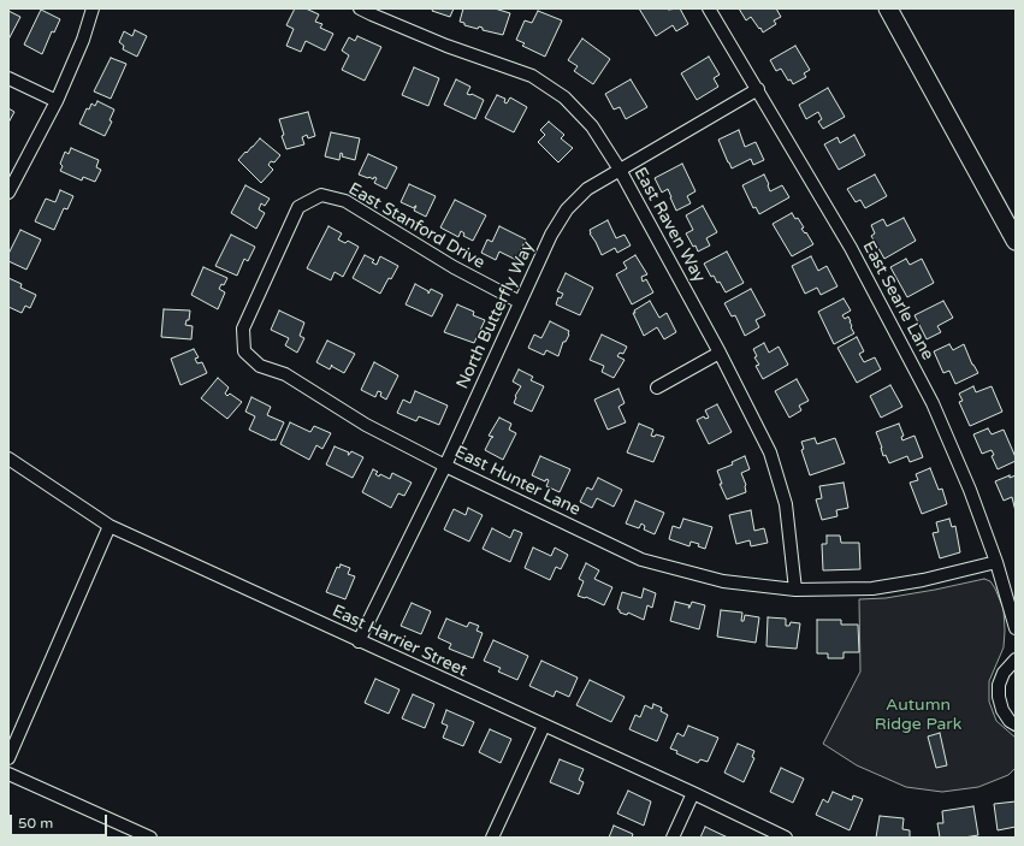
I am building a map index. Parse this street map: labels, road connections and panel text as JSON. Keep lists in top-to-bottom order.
{
  "streets": {
    "street": [
      "East Raven Way",
      "East Stanford Drive",
      "East Searle Lane",
      "North Butterfly Way",
      "East Hunter Lane",
      "East Harrier Street"
    ]
  },
  "crossings": [
    ["East Raven Way", "North Butterfly Way"],
    ["East Raven Way", "East Hunter Lane"],
    ["East Stanford Drive", "North Butterfly Way"],
    ["East Stanford Drive", "East Hunter Lane"],
    ["East Searle Lane", "North Butterfly Way"],
    ["East Searle Lane", "East Hunter Lane"],
    ["North Butterfly Way", "East Hunter Lane"],
    ["North Butterfly Way", "East Harrier Street"]
  ],
  "parks": ["Autumn Ridge Park"],
  "scale_bar": "50 m"
}
